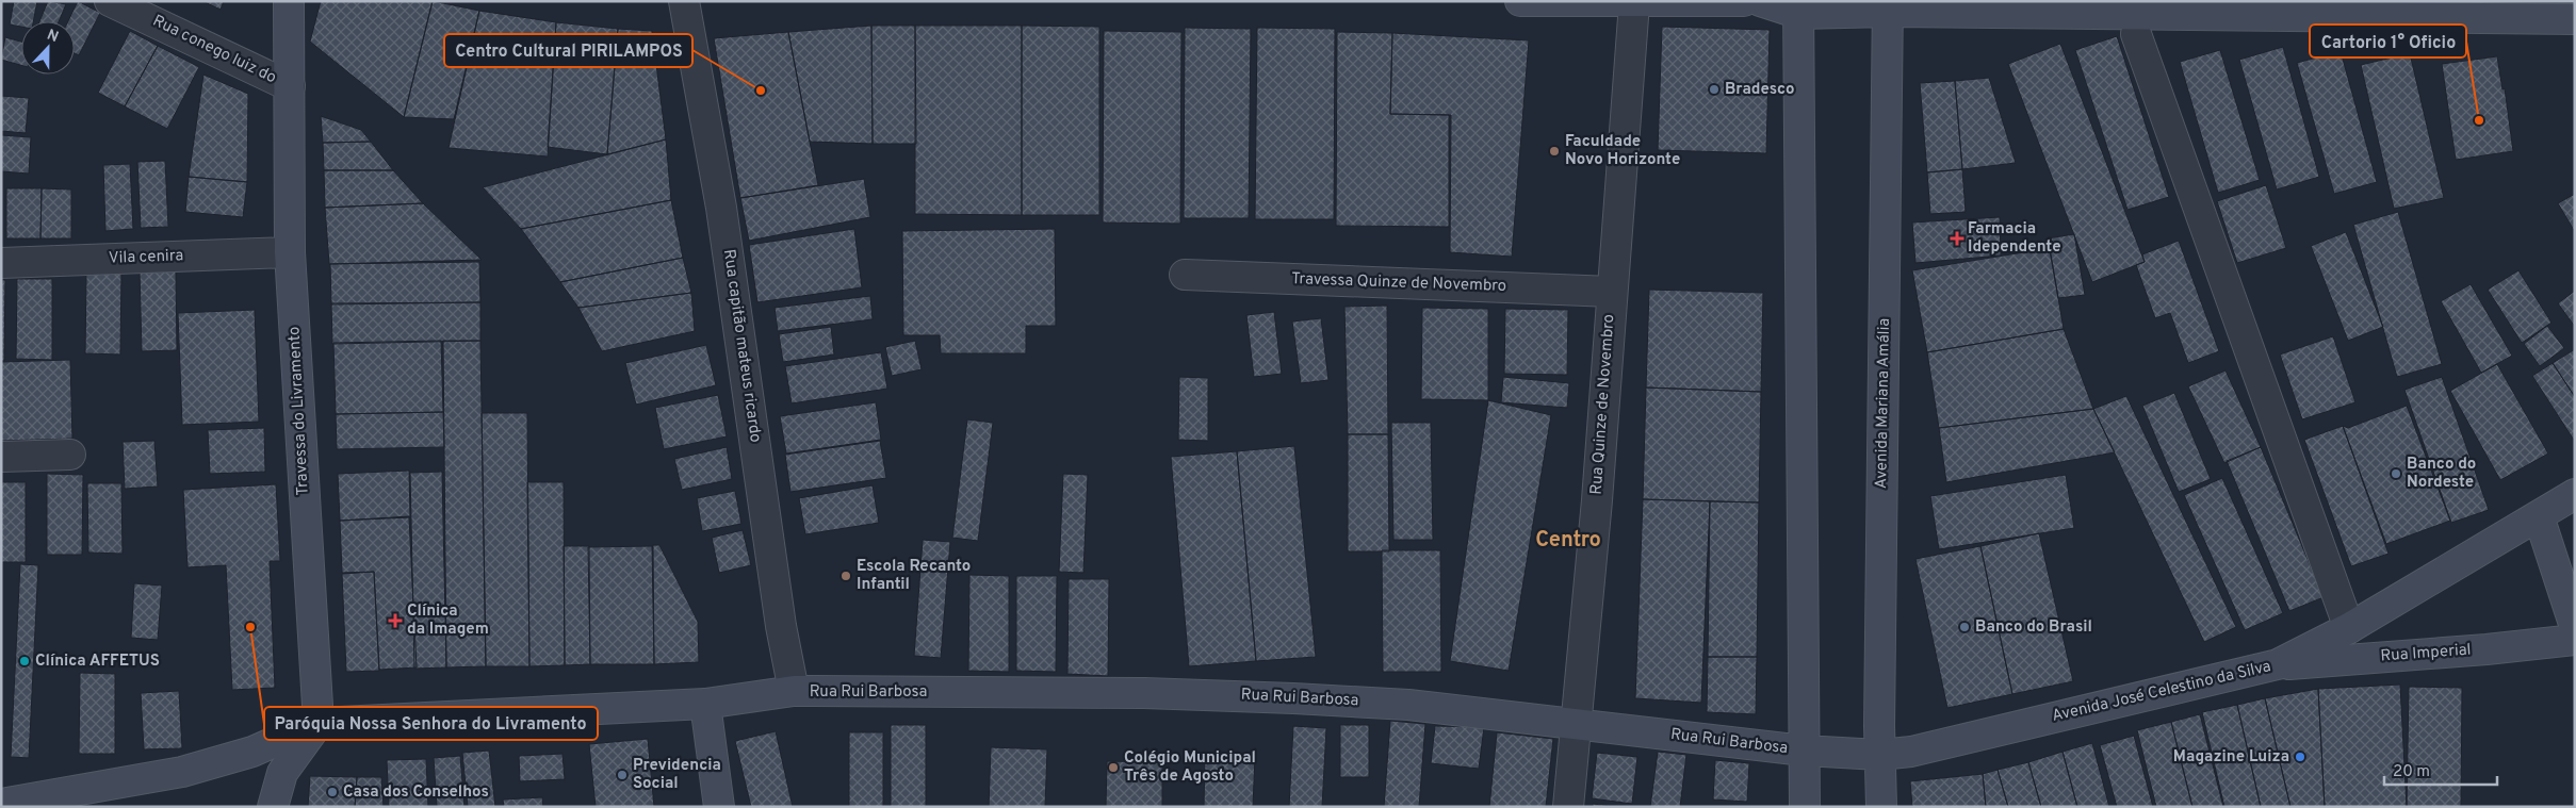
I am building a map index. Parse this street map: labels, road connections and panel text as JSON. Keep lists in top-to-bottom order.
{
  "streets": {
    "main road": [
      "Avenida Mariana Amália",
      "Travessa do Livramento",
      "Rua Imperial",
      "Rua Rui Barbosa",
      "Avenida José Celestino da Silva"
    ],
    "street": [
      "Rua conego luiz do",
      "Vila cenira",
      "Travessa Quinze de Novembro",
      "Rua capitão mateus ricardo",
      "Rua Quinze de Novembro"
    ]
  },
  "crossings": [
    ["Rua conego luiz do", "Travessa do Livramento"],
    ["Vila cenira", "Travessa do Livramento"],
    ["Travessa Quinze de Novembro", "Rua Quinze de Novembro"],
    ["Rua capitão mateus ricardo", "Rua Rui Barbosa"],
    ["Avenida Mariana Amália", "Avenida José Celestino da Silva"],
    ["Rua Quinze de Novembro", "Rua Rui Barbosa"],
    ["Travessa do Livramento", "Rua Rui Barbosa"],
    ["Rua Imperial", "Avenida José Celestino da Silva"],
    ["Rua Rui Barbosa", "Avenida José Celestino da Silva"]
  ],
  "districts": ["Centro"],
  "places": {
    "other": [
      "Bradesco",
      "Centro Cultural PIRILAMPOS",
      "Cartorio 1° Oficio",
      "Faculdade Novo Horizonte",
      "Banco do Nordeste",
      "Escola Recanto Infantil",
      "Paróquia Nossa Senhora do Livramento",
      "Banco do Brasil",
      "Clínica AFFETUS",
      "Magazine Luiza",
      "Colégio Municipal Três de Agosto",
      "Previdencia Social",
      "Casa dos Conselhos"
    ],
    "health": ["Farmacia Idependente", "Clínica da Imagem"]
  },
  "scale_bar": "20 m",
  "north": "top"
}
